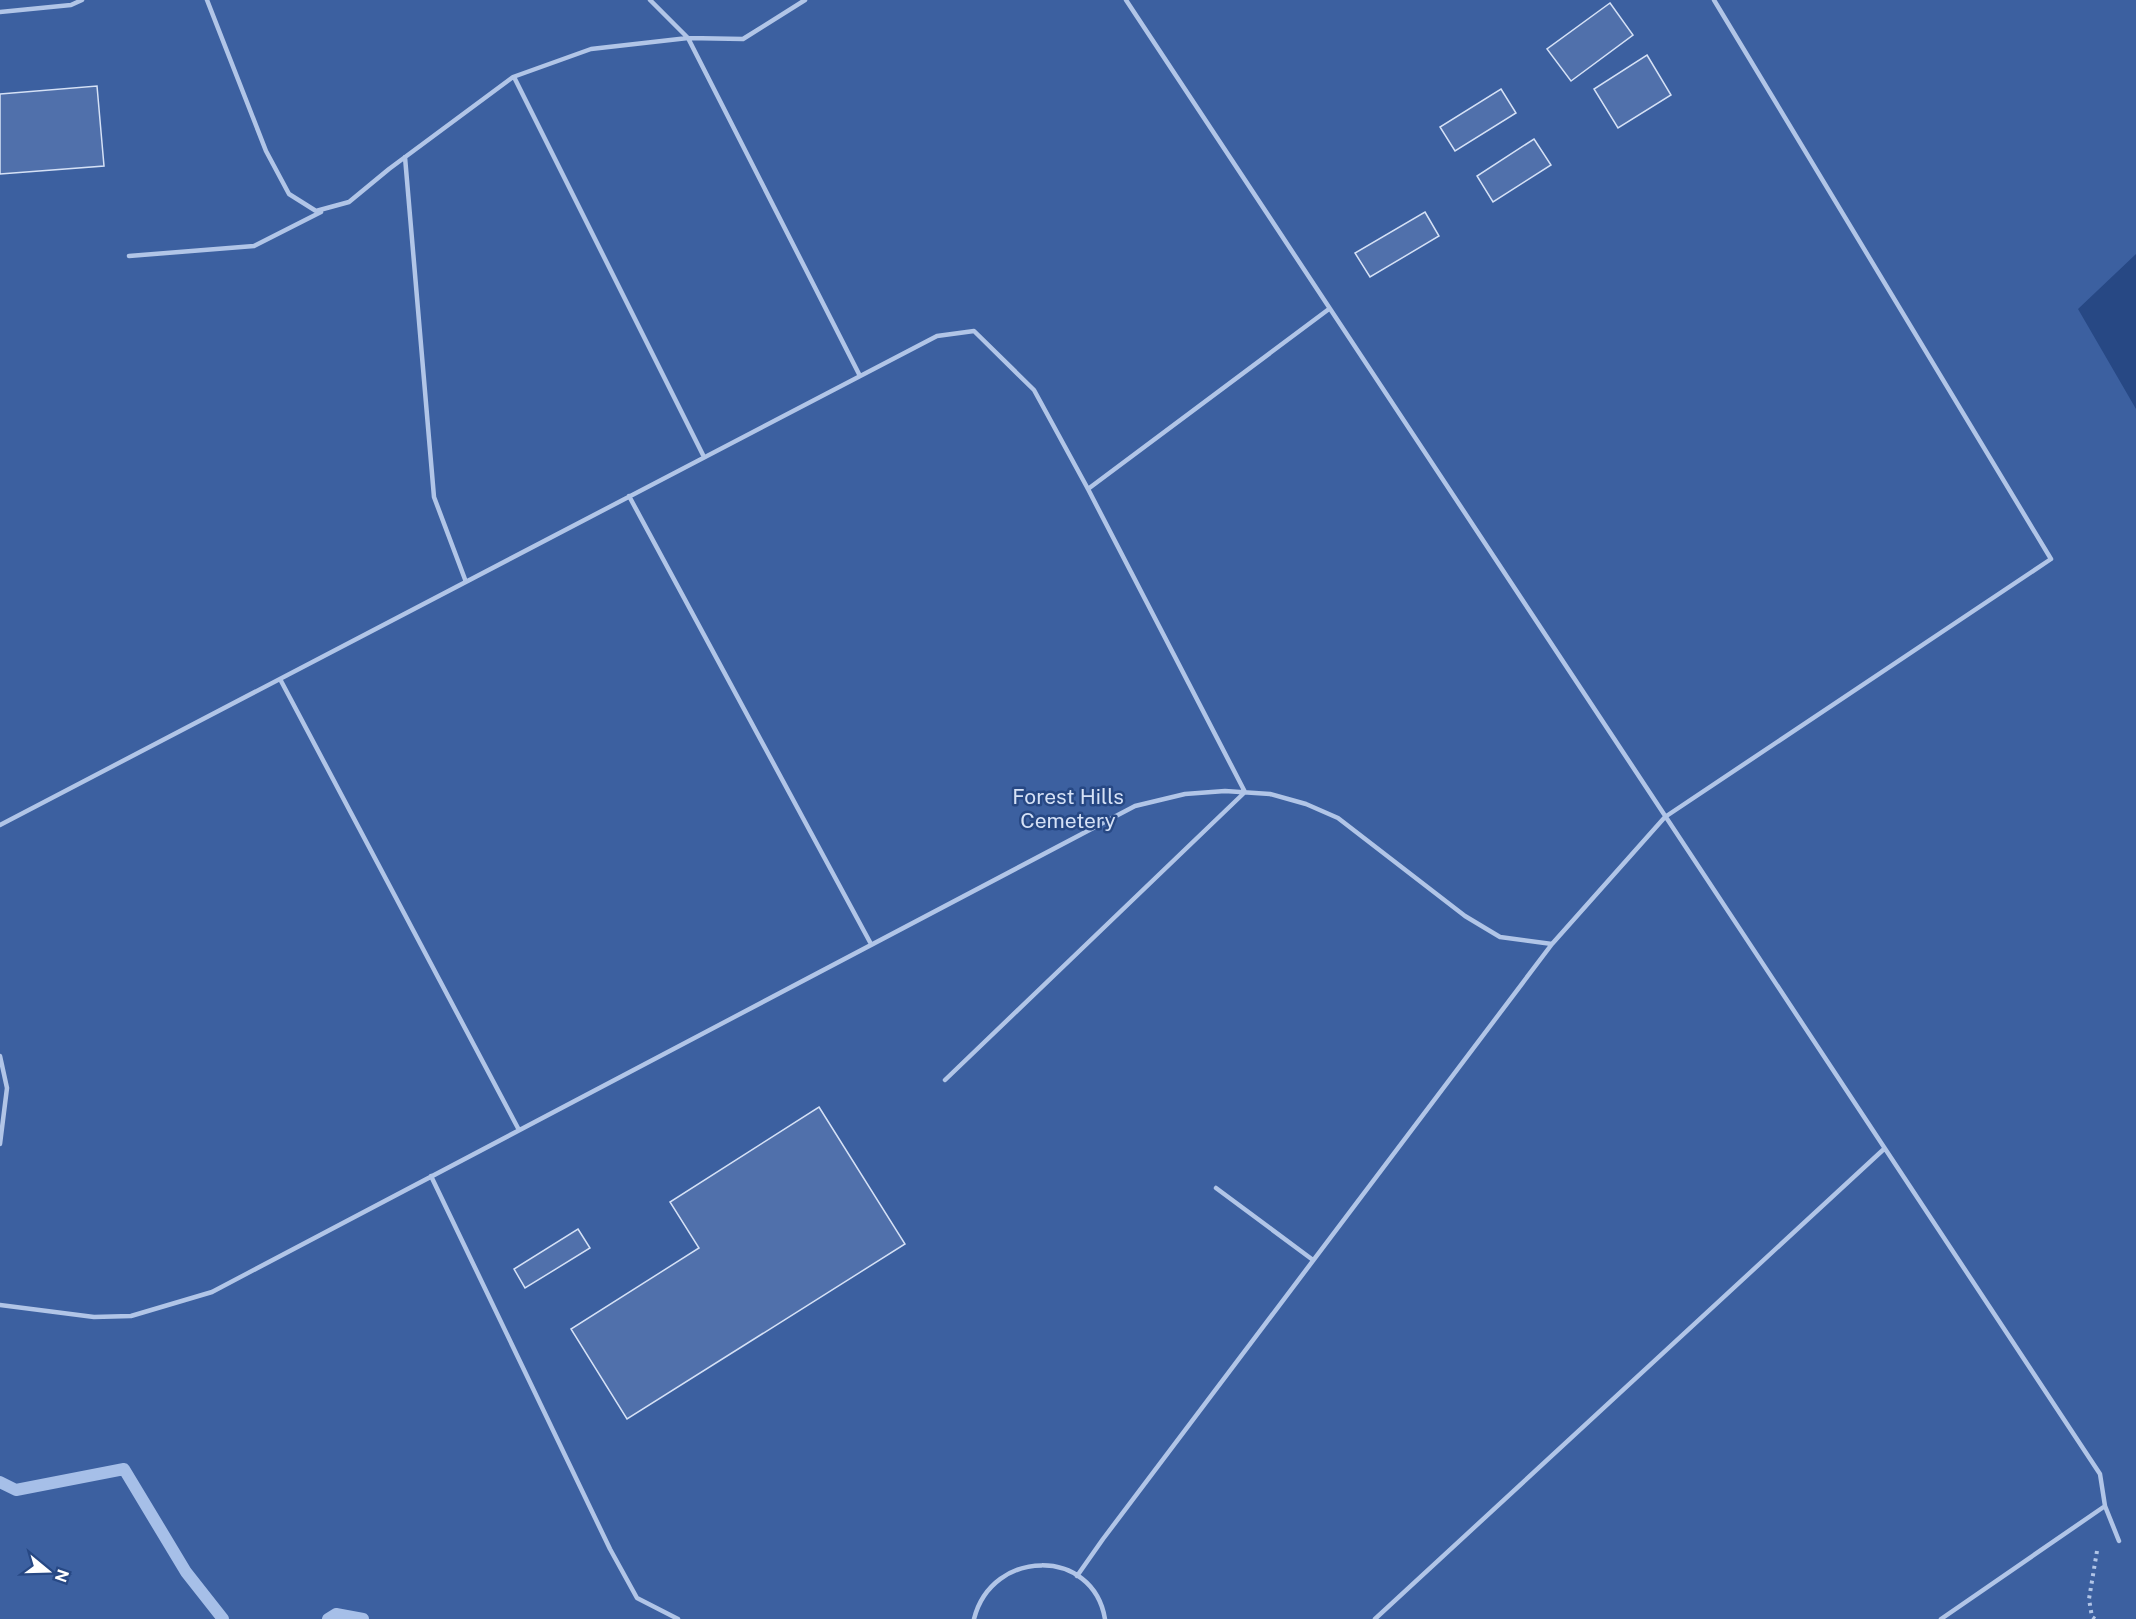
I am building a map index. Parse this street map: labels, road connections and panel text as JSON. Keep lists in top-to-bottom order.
{
  "parks": ["Forest Hills Cemetery"],
  "north": "right"
}
